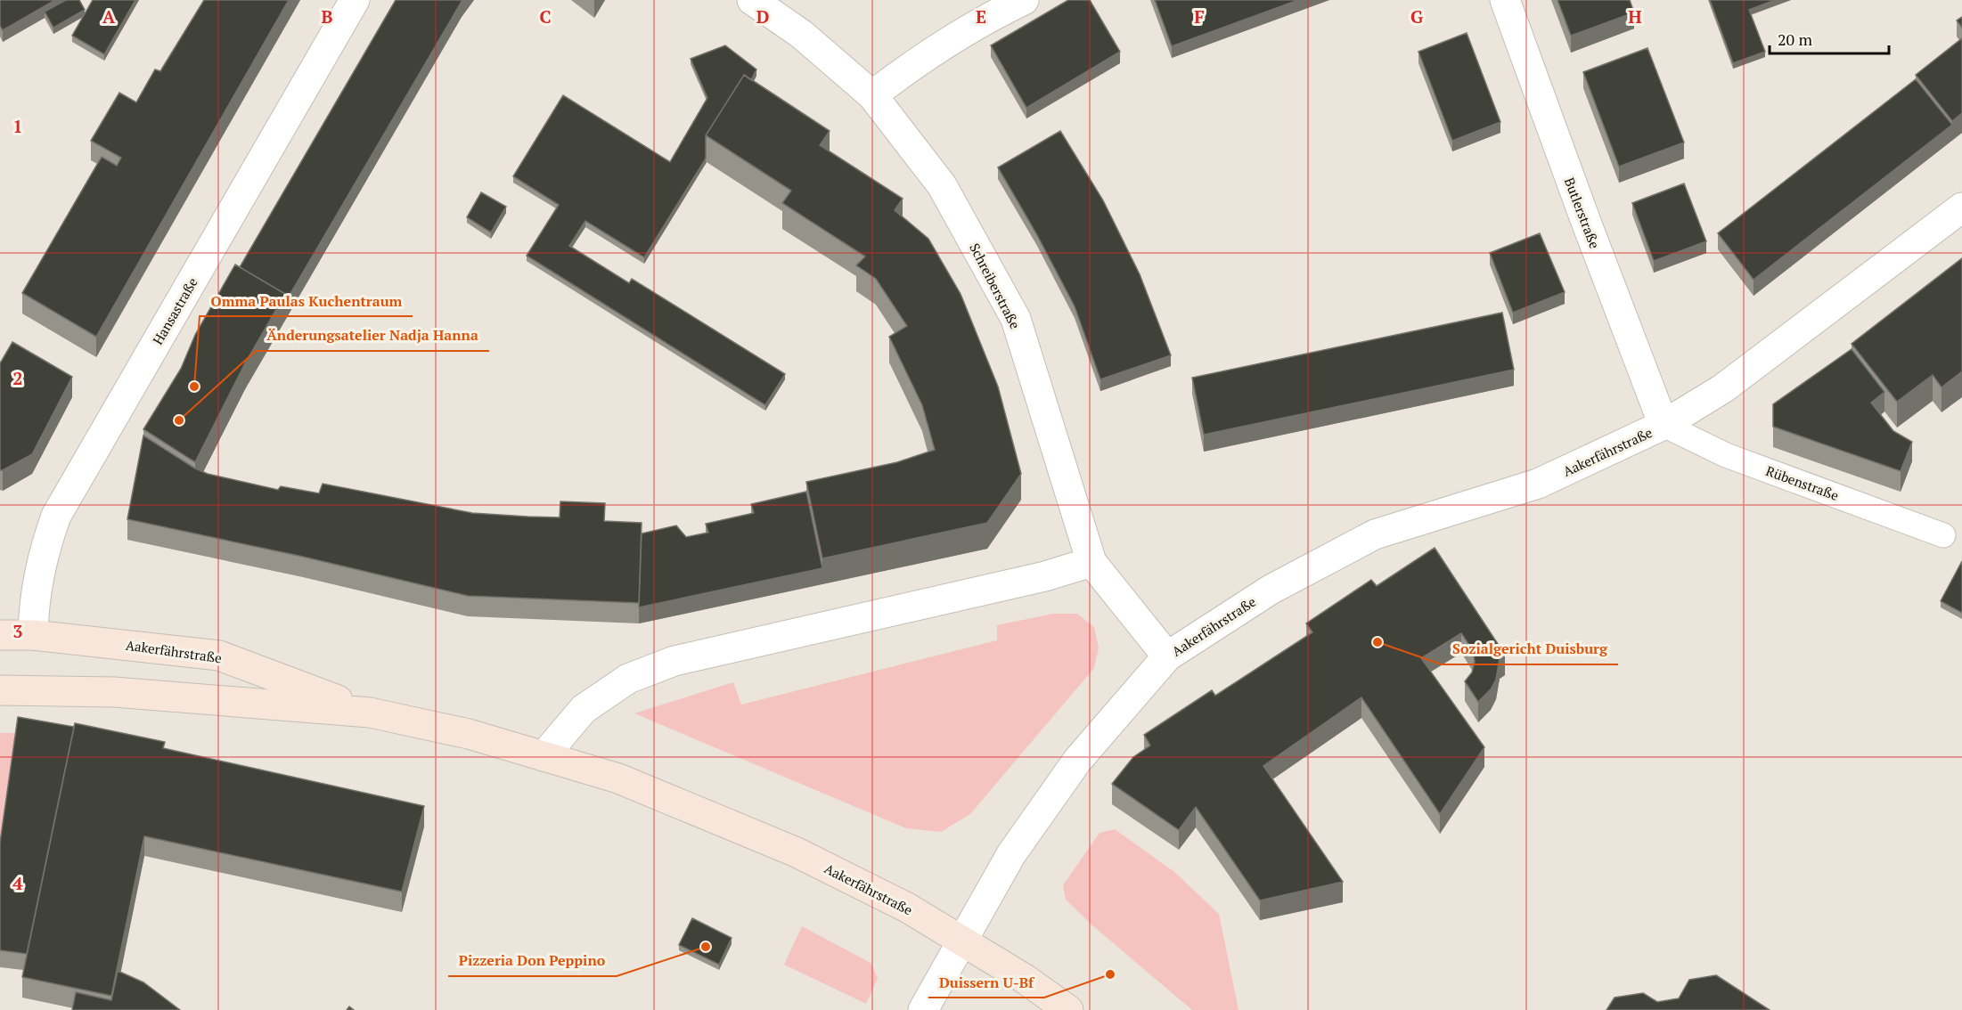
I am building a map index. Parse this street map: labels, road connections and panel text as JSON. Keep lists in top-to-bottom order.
{
  "streets": {
    "main road": ["Aakerfährstraße"],
    "street": ["Butlerstraße", "Schreiberstraße", "Hansastraße"],
    "lane": ["Rübenstraße"]
  },
  "crossings": [
    ["Butlerstraße", "Aakerfährstraße"],
    ["Butlerstraße", "Rübenstraße"],
    ["Schreiberstraße", "Aakerfährstraße"],
    ["Hansastraße", "Aakerfährstraße"],
    ["Aakerfährstraße", "Rübenstraße"]
  ],
  "places": [
    "Omma Paulas Kuchentraum",
    "Änderungsatelier Nadja Hanna",
    "Sozialgericht Duisburg",
    "Pizzeria Don Peppino",
    "Duissern U-Bf"
  ],
  "scale_bar": "20 m",
  "grid": {
    "columns": [
      "A",
      "B",
      "C",
      "D",
      "E",
      "F",
      "G",
      "H"
    ],
    "rows": [
      "1",
      "2",
      "3",
      "4"
    ]
  }
}
